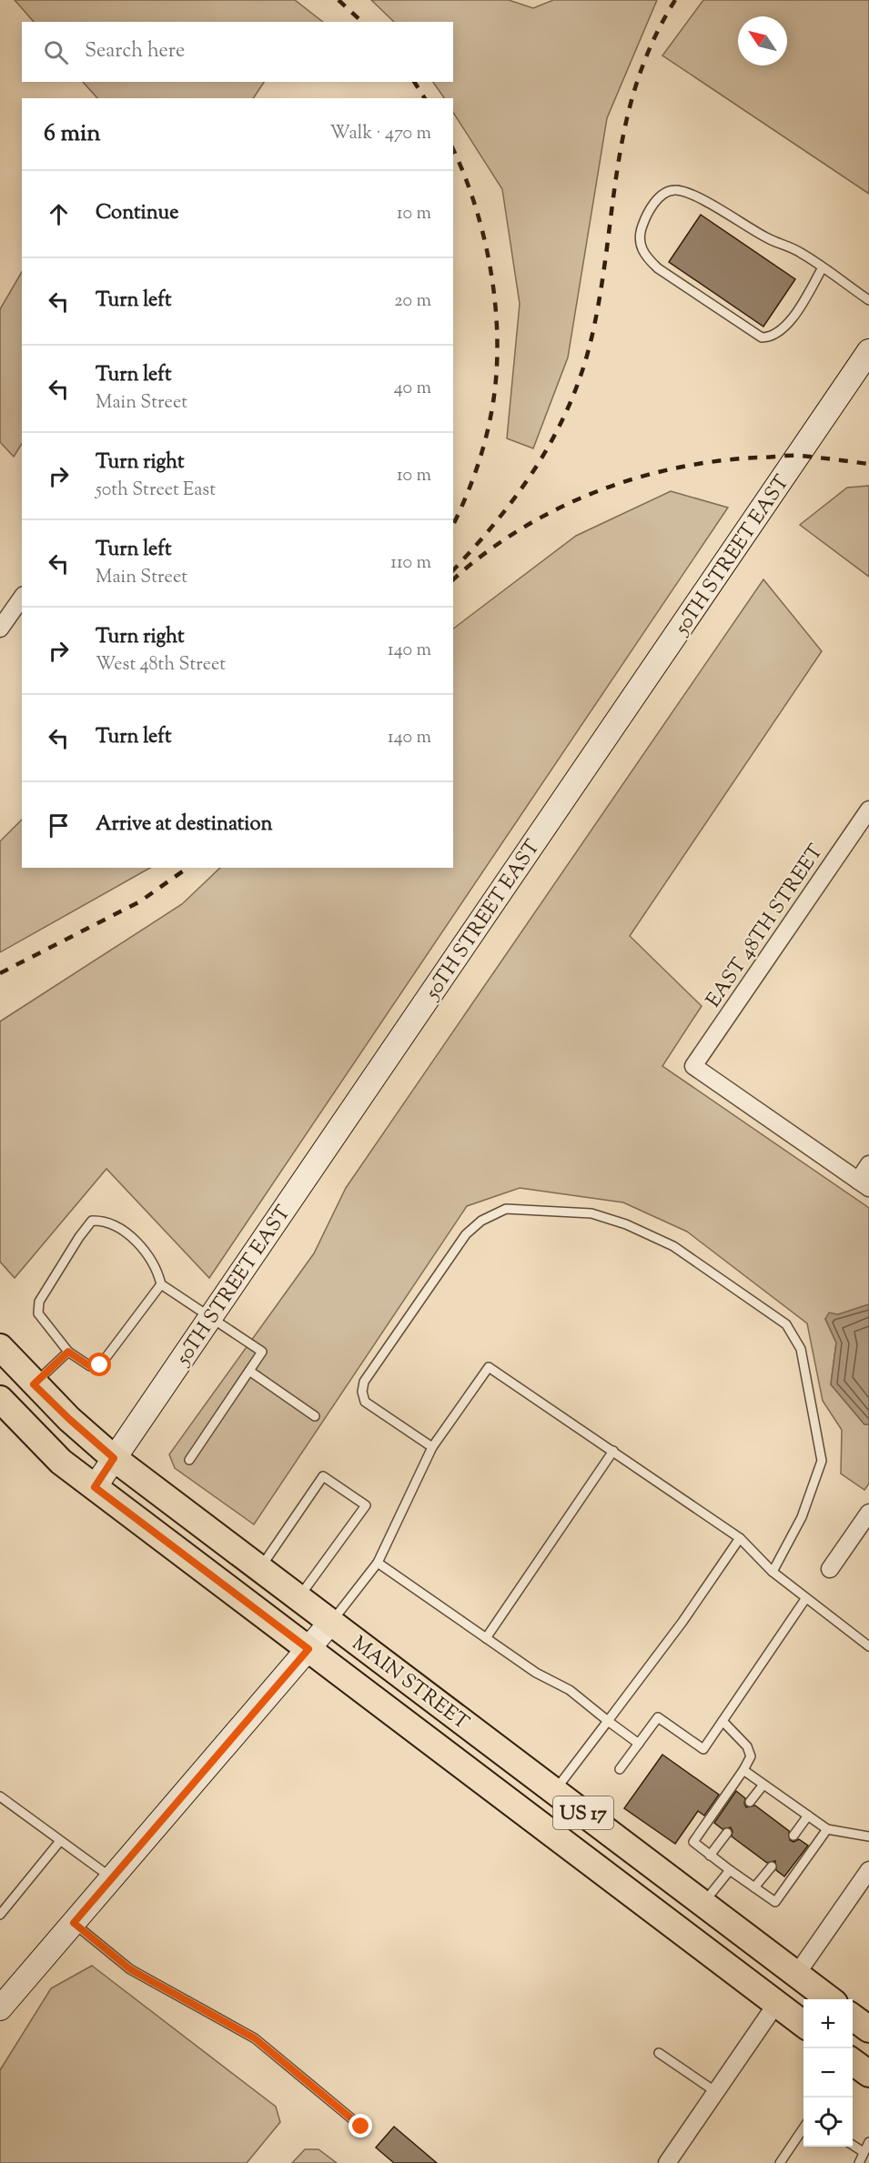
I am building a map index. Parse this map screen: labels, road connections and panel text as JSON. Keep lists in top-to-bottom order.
{
  "streets": {
    "main road": ["MAIN STREET", "US 17"],
    "street": ["50TH STREET EAST", "EAST 48TH STREET"]
  },
  "crossings": [
    ["50TH STREET EAST", "MAIN STREET"]
  ],
  "north": "top left",
  "page": {
    "search": "Search here",
    "heading": ["6 min", "Walk · 470 m"],
    "list": [
      ["Continue", "10 m"],
      ["Turn left", "20 m"],
      ["Turn left", "Main Street", "40 m"],
      ["Turn right", "50th Street East", "10 m"],
      ["Turn left", "Main Street", "110 m"],
      ["Turn right", "West 48th Street", "140 m"],
      ["Turn left", "140 m"],
      "Arrive at destination"
    ],
    "map_buttons": ["+", "−"]
  }
}
